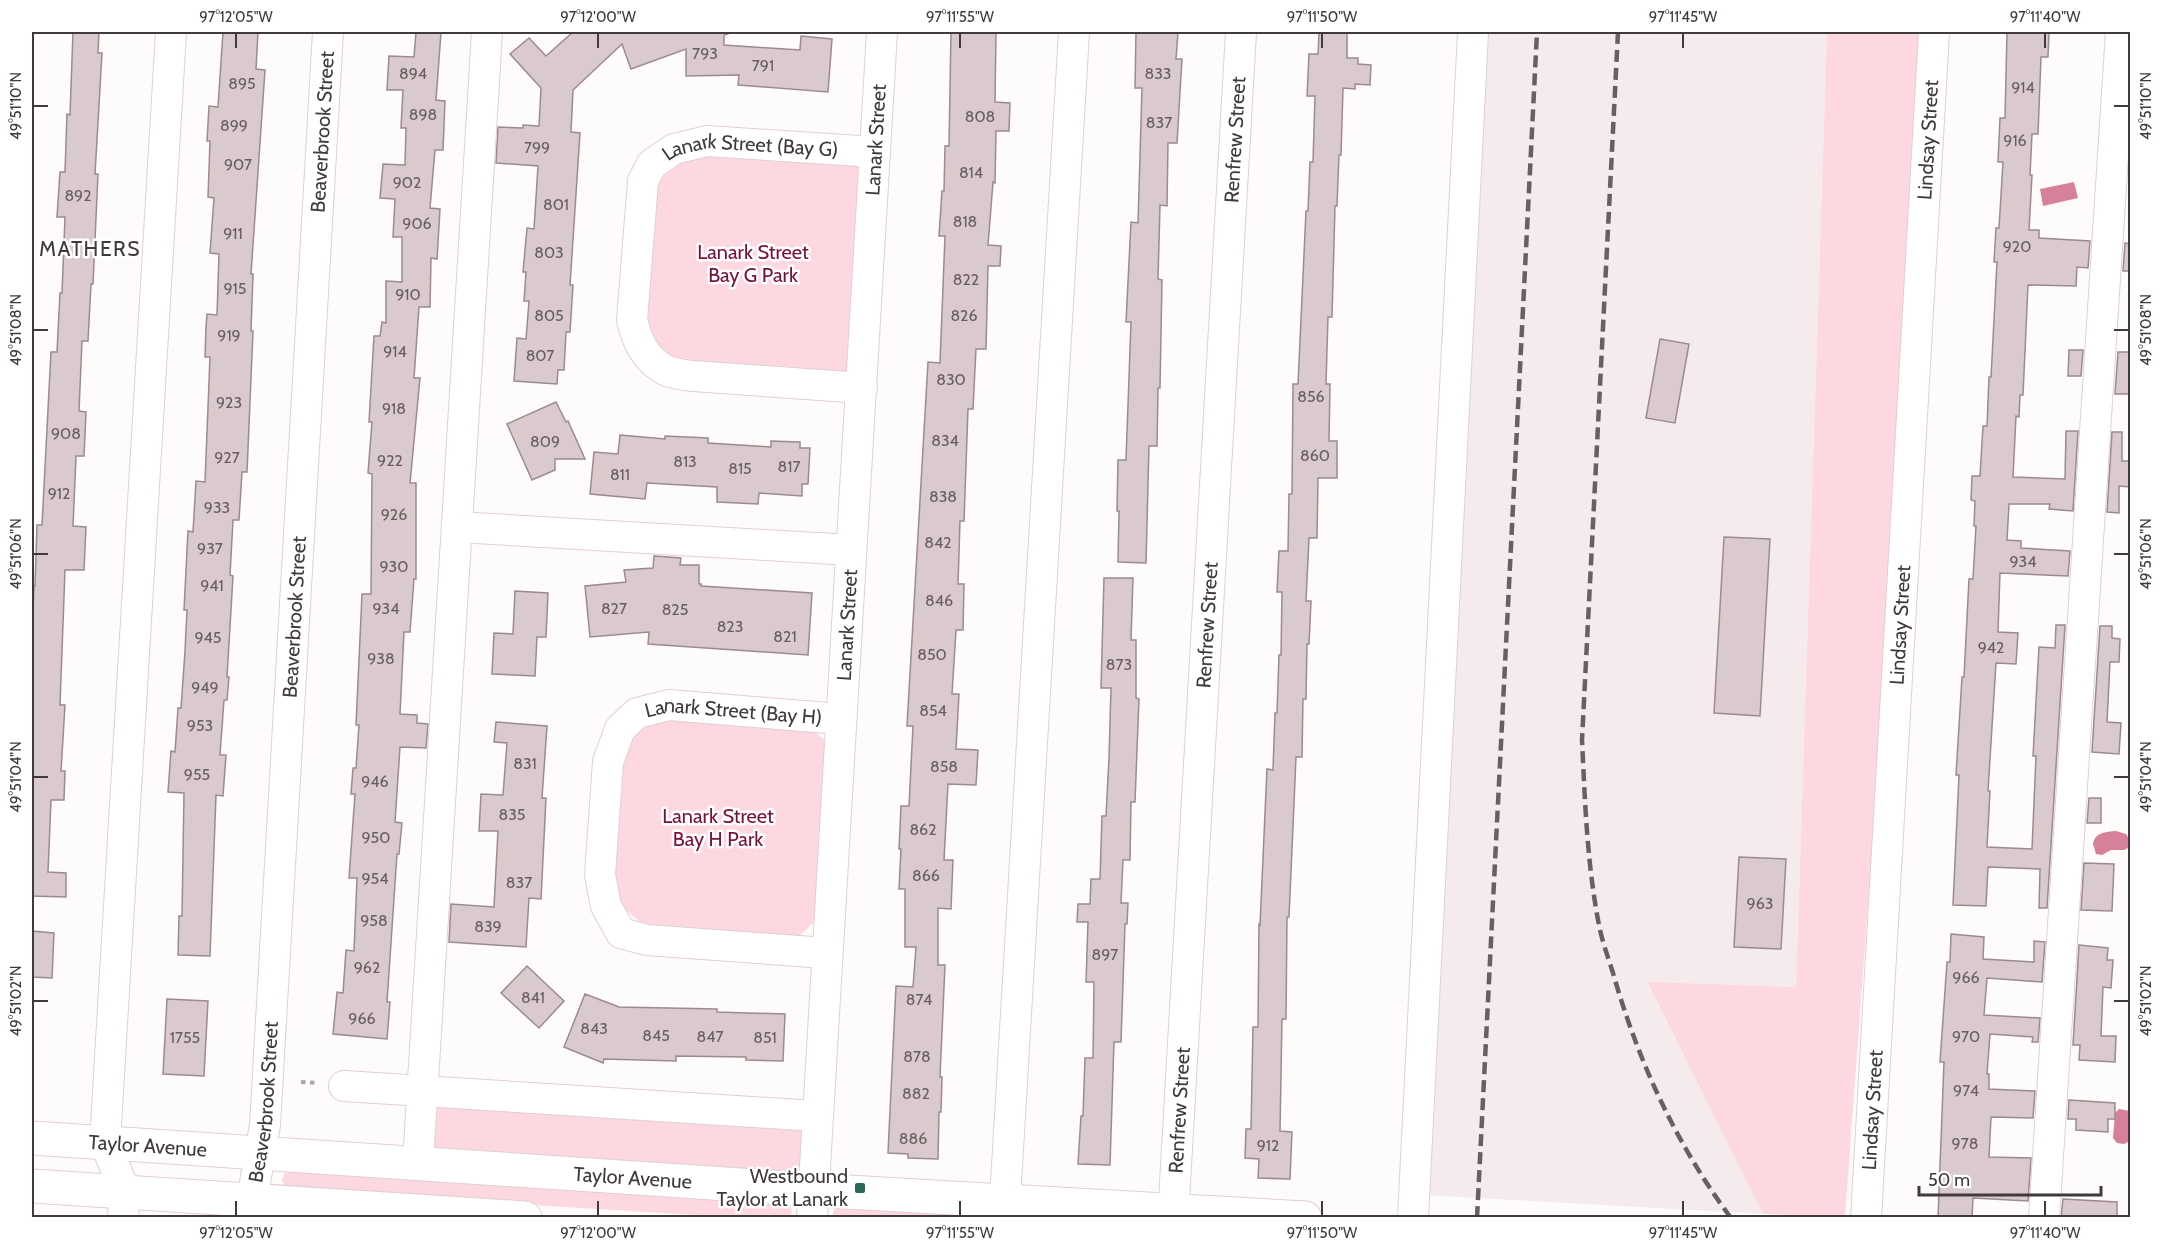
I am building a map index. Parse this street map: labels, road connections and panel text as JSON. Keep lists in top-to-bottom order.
{
  "streets": {
    "main road": ["Taylor Avenue"],
    "street": [
      "Beaverbrook Street",
      "Lanark Street",
      "Renfrew Street",
      "Lindsay Street",
      "Lanark Street (Bay G)",
      "Lanark Street (Bay H)"
    ]
  },
  "crossings": [
    ["Beaverbrook Street", "Taylor Avenue"],
    ["Lanark Street", "Lanark Street (Bay G)"],
    ["Lanark Street", "Lanark Street (Bay H)"],
    ["Lanark Street", "Taylor Avenue"],
    ["Renfrew Street", "Taylor Avenue"]
  ],
  "districts": ["MATHERS"],
  "parks": ["Lanark Street Bay G Park", "Lanark Street Bay H Park"],
  "places": {
    "transit": ["Westbound Taylor at Lanark"]
  },
  "house_numbers": [
    "793",
    "791",
    "894",
    "833",
    "895",
    "914",
    "898",
    "808",
    "837",
    "899",
    "916",
    "799",
    "907",
    "814",
    "902",
    "892",
    "801",
    "818",
    "906",
    "911",
    "920",
    "803",
    "822",
    "915",
    "910",
    "805",
    "826",
    "919",
    "914",
    "807",
    "830",
    "856",
    "923",
    "918",
    "908",
    "834",
    "809",
    "860",
    "927",
    "922",
    "813",
    "817",
    "815",
    "811",
    "912",
    "838",
    "933",
    "926",
    "842",
    "937",
    "934",
    "930",
    "941",
    "846",
    "934",
    "827",
    "825",
    "823",
    "821",
    "945",
    "942",
    "850",
    "938",
    "873",
    "949",
    "854",
    "953",
    "831",
    "858",
    "955",
    "946",
    "835",
    "862",
    "950",
    "866",
    "954",
    "837",
    "963",
    "958",
    "839",
    "897",
    "962",
    "966",
    "841",
    "874",
    "966",
    "843",
    "845",
    "847",
    "970",
    "1755",
    "851",
    "878",
    "974",
    "882",
    "886",
    "978",
    "912"
  ],
  "scale_bar": "50 m",
  "coordinates": [
    "97°12'05\"W",
    "97°12'00\"W",
    "97°11'55\"W",
    "97°11'50\"W",
    "97°11'45\"W",
    "97°11'40\"W",
    "49°51'10\"N",
    "49°51'08\"N",
    "49°51'06\"N",
    "49°51'04\"N",
    "49°51'02\"N"
  ]
}
